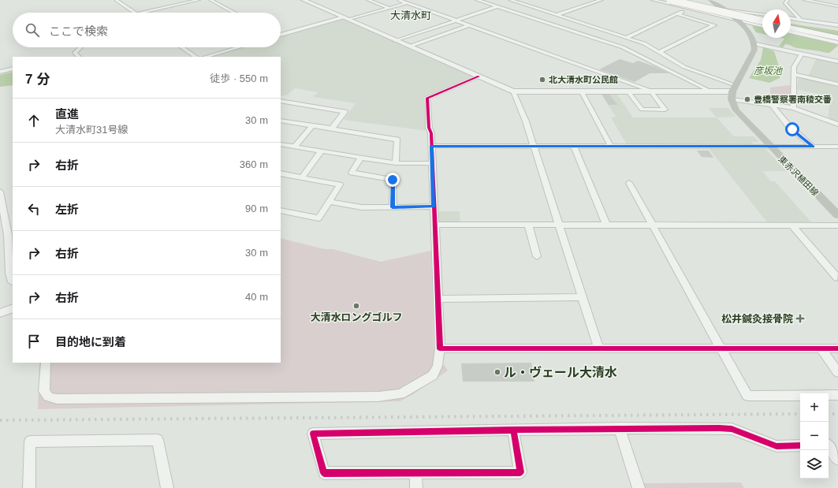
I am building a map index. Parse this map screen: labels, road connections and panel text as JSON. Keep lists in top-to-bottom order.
{
  "streets": {
    "main road": ["東赤沢植田線"]
  },
  "districts": ["大清水町"],
  "water": ["彦坂池"],
  "places": {
    "other": [
      "北大清水町公民館",
      "豊橋警察署南稜交番",
      "大清水ロングゴルフ",
      "ル・ヴェール大清水"
    ],
    "health": ["松井鍼灸接骨院"]
  },
  "north": "top",
  "page": {
    "search": "ここで検索",
    "heading": ["7 分", "徒歩 · 550 m"],
    "list": [
      ["直進", "大清水町31号線", "30 m"],
      ["右折", "360 m"],
      ["左折", "90 m"],
      ["右折", "30 m"],
      ["右折", "40 m"],
      "目的地に到着"
    ],
    "map_buttons": ["+", "−"]
  }
}
